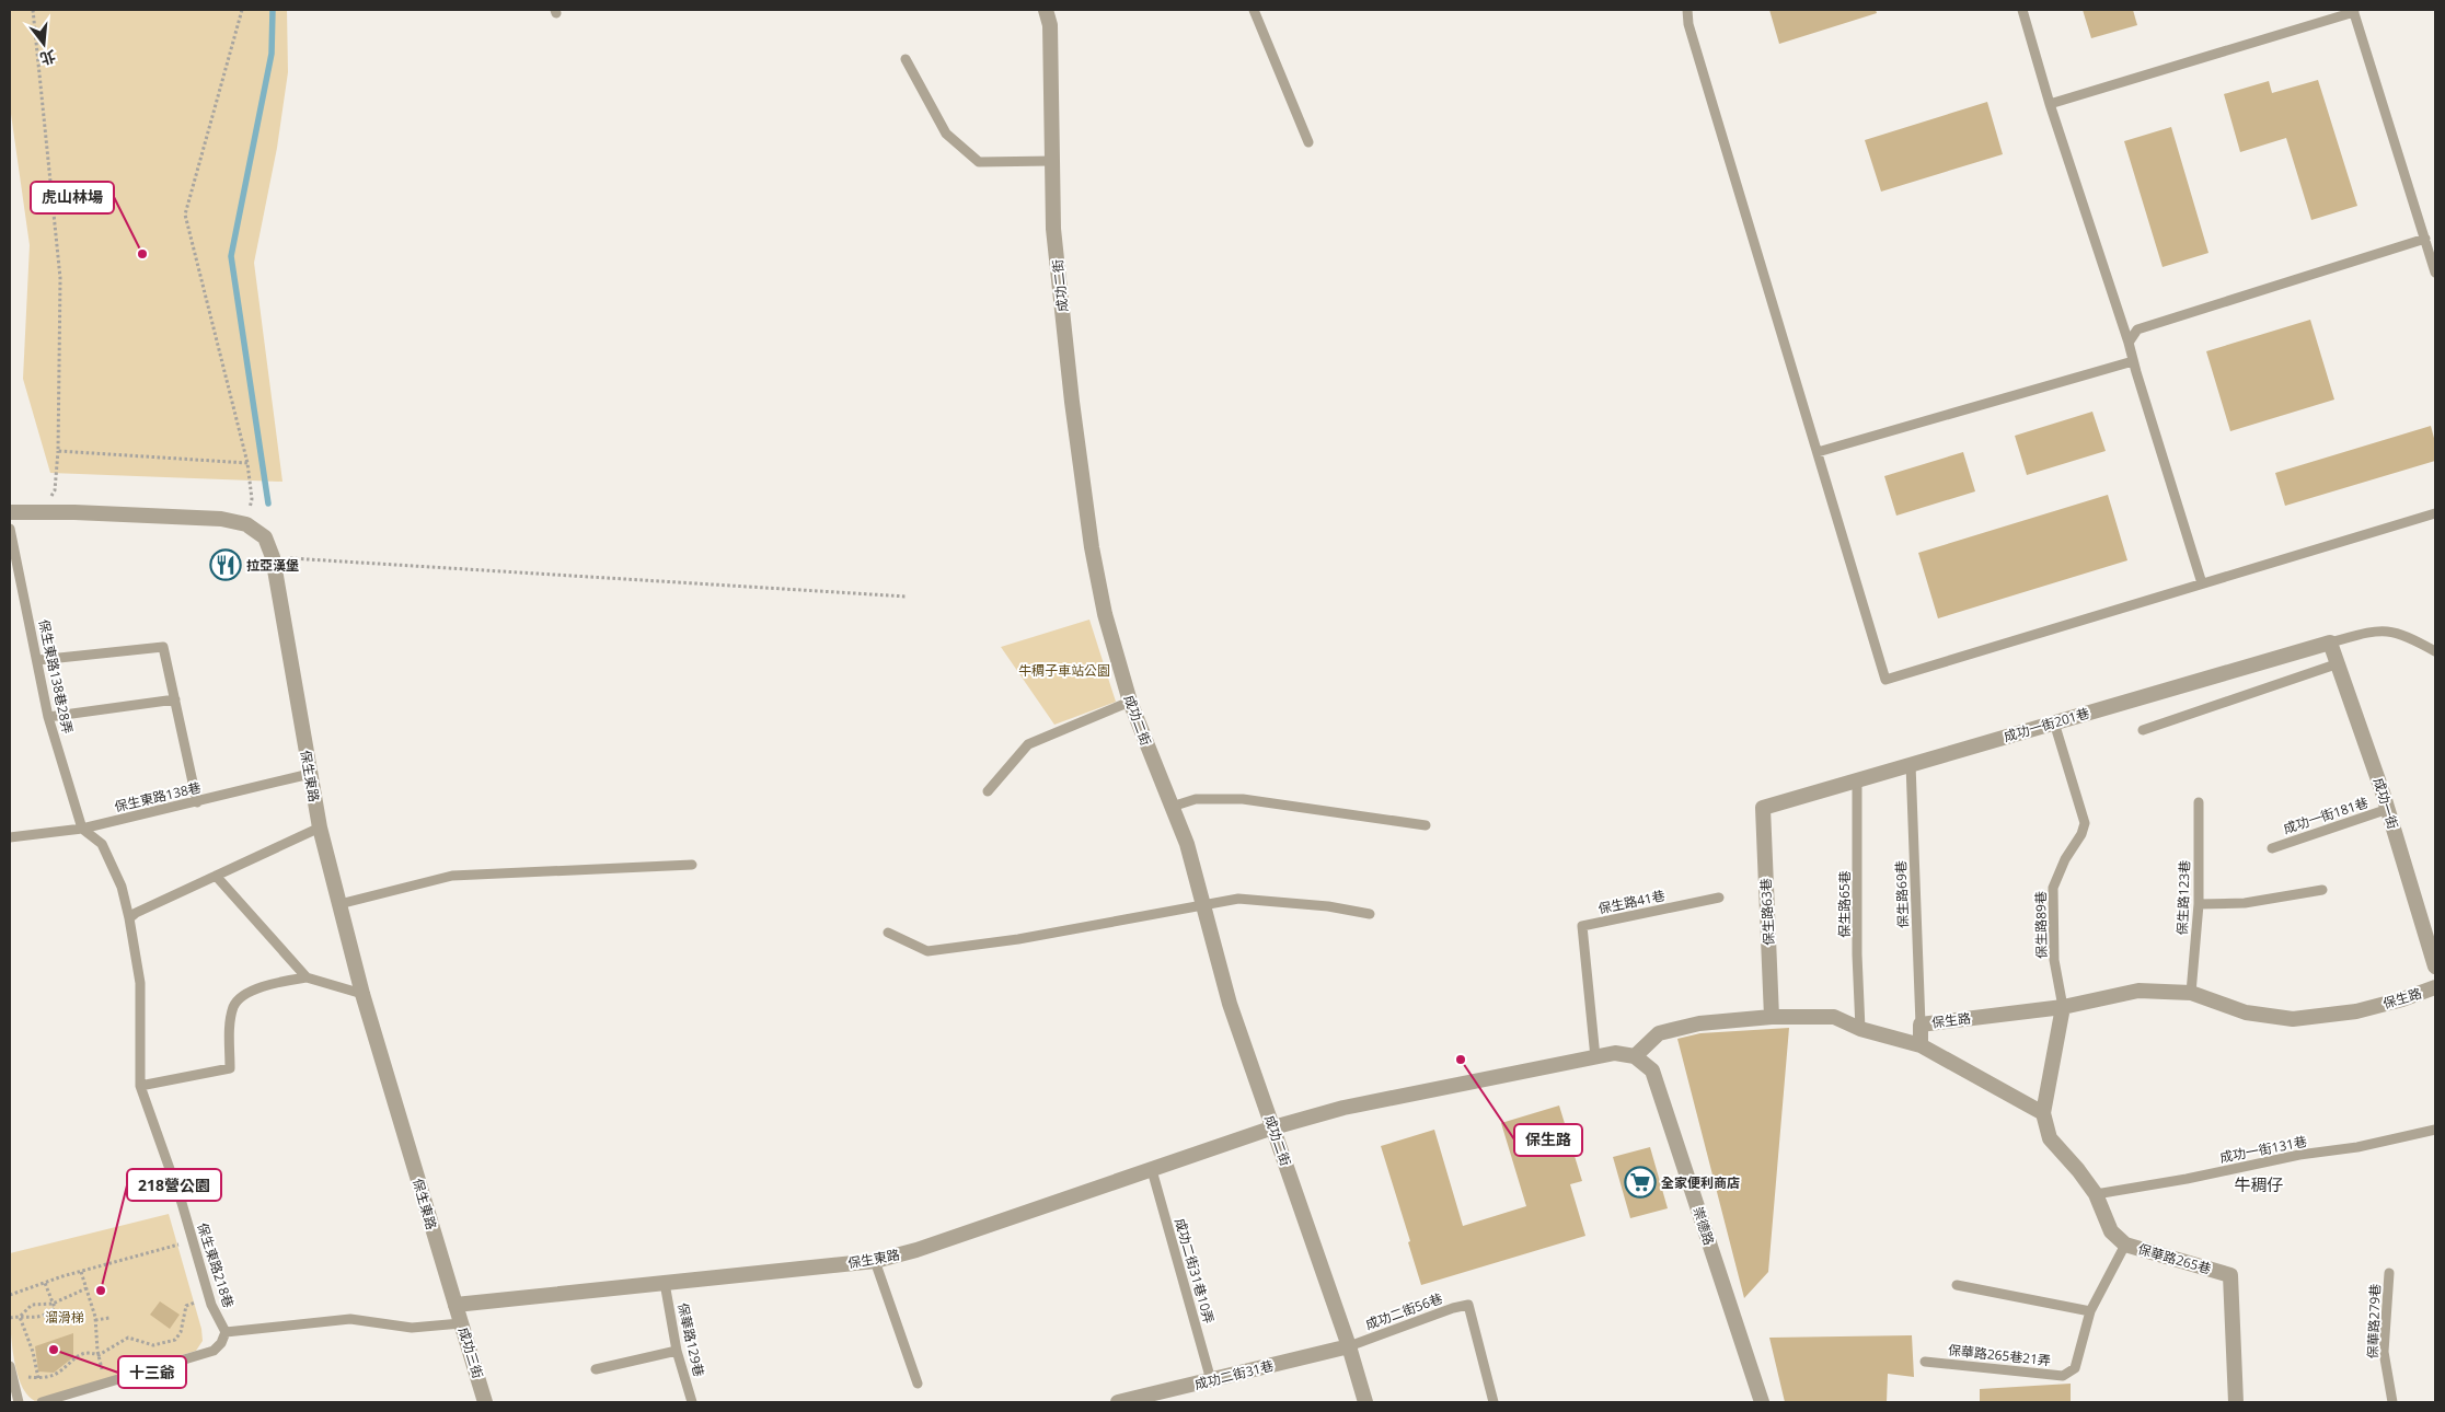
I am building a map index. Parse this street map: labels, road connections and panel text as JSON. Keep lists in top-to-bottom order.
{
  "streets": {
    "street": [
      "成功二街",
      "成功一街201巷",
      "保生東路",
      "成功一街",
      "保生路63巷",
      "保生路",
      "崇德路",
      "保華路265巷",
      "成功三街",
      "成功二街31巷"
    ],
    "lane": [
      "保生東路138巷28弄",
      "保生東路138巷",
      "成功一街181巷",
      "保生路69巷",
      "保生路123巷",
      "保生路41巷",
      "保生路65巷",
      "保生路89巷",
      "成功一街131巷",
      "保生東路218巷",
      "成功二街31巷10弄",
      "成功二街56巷",
      "保華路279巷",
      "保華路129巷",
      "保華路265巷21弄"
    ]
  },
  "crossings": [
    ["成功二街", "保生東路"],
    ["成功二街", "成功二街56巷"],
    ["成功二街", "成功二街31巷"],
    ["保生東路138巷28弄", "保生東路138巷"],
    ["保生東路138巷28弄", "保生東路218巷"],
    ["成功一街201巷", "成功一街"],
    ["成功一街201巷", "保生路69巷"],
    ["成功一街201巷", "保生路65巷"],
    ["成功一街201巷", "保生路63巷"],
    ["成功一街201巷", "保生路89巷"],
    ["保生東路", "保生東路138巷"],
    ["保生東路", "成功二街31巷10弄"],
    ["保生東路", "保華路129巷"],
    ["保生東路", "成功三街"],
    ["保生東路138巷", "保生東路218巷"],
    ["成功一街", "成功一街181巷"],
    ["保生路69巷", "保生路"],
    ["保生路123巷", "保生路"],
    ["保生路65巷", "保生路"],
    ["保生路63巷", "保生路"],
    ["保生路89巷", "保生路"],
    ["保生路89巷", "保華路265巷"],
    ["保生路", "崇德路"],
    ["保生路", "保華路265巷"],
    ["成功一街131巷", "保華路265巷"],
    ["保華路265巷", "保華路265巷21弄"],
    ["成功二街31巷10弄", "成功二街31巷"],
    ["成功二街56巷", "成功二街31巷"]
  ],
  "districts": ["牛稠仔"],
  "parks": ["牛稠子車站公園", "溜滑梯"],
  "places": {
    "other": [
      "虎山林場",
      "保生路",
      "218營公園",
      "十三爺"
    ],
    "restaurant": ["拉亞漢堡"],
    "supermarket": ["全家便利商店"]
  },
  "north": "bottom"
}
